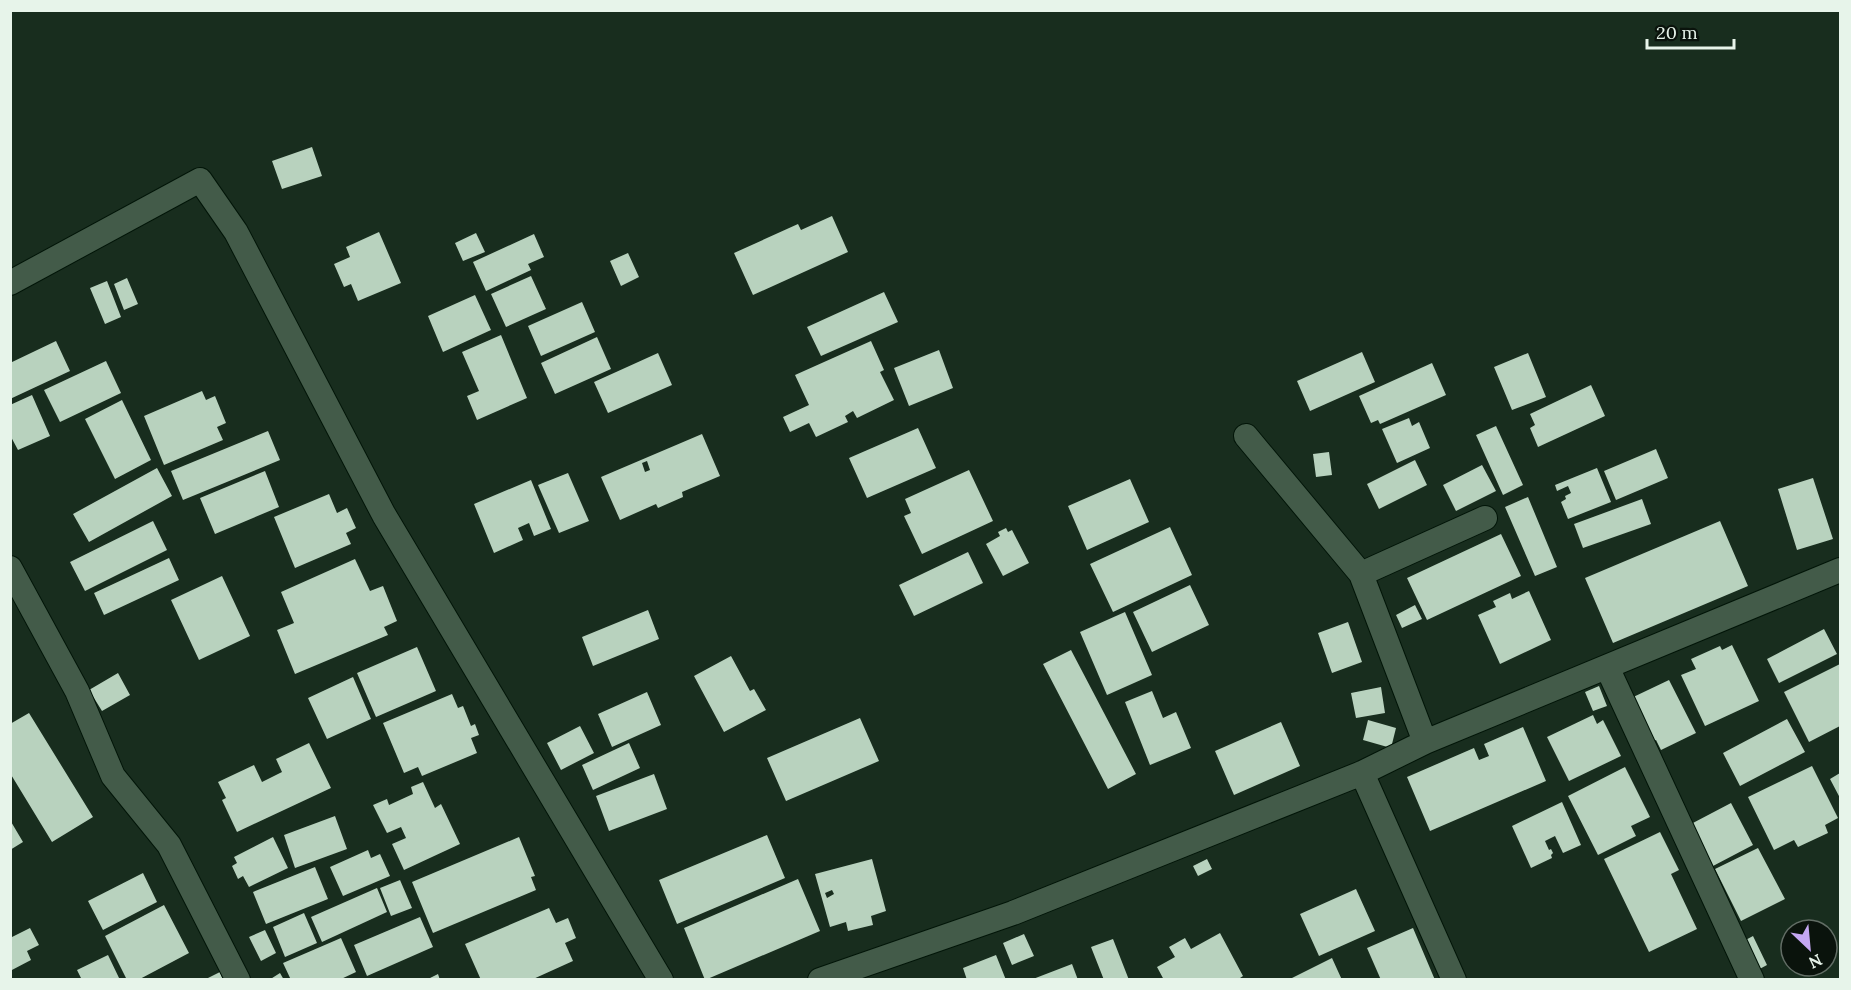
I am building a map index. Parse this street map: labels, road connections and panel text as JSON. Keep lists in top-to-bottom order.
{
  "scale_bar": "20 m",
  "north": "bottom right"
}
